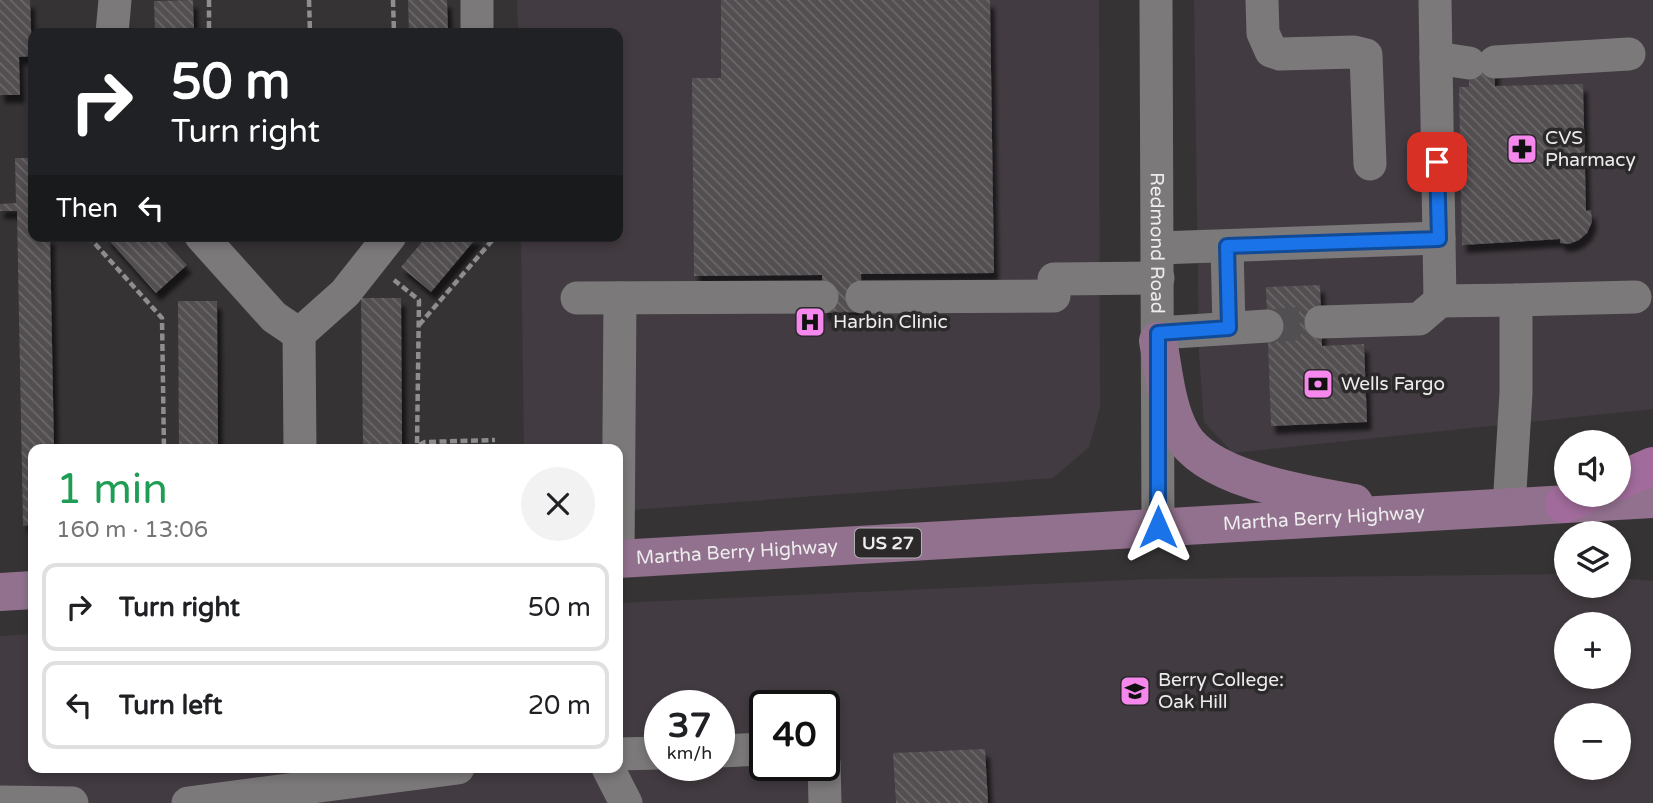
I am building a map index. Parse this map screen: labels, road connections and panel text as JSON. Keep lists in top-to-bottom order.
{
  "streets": {
    "main road": ["Martha Berry Highway", "US 27"],
    "street": ["Redmond Road"]
  },
  "crossings": [
    ["Redmond Road", "Martha Berry Highway"]
  ],
  "places": {
    "pharmacy": ["CVS Pharmacy"],
    "hospital": ["Harbin Clinic"],
    "bank": ["Wells Fargo"],
    "school or university": ["Berry College: Oak Hill"]
  },
  "page": {
    "turn": ["50 m", "Turn right"],
    "then": "Then",
    "map_buttons": ["+", "−"],
    "heading": ["1 min", "160 m · 13:06"],
    "list": [
      {
        "name": "Turn right",
        "value": "50 m"
      },
      {
        "name": "Turn left",
        "value": "20 m"
      }
    ],
    "speed": "37 km/h",
    "limit": "40"
  }
}
